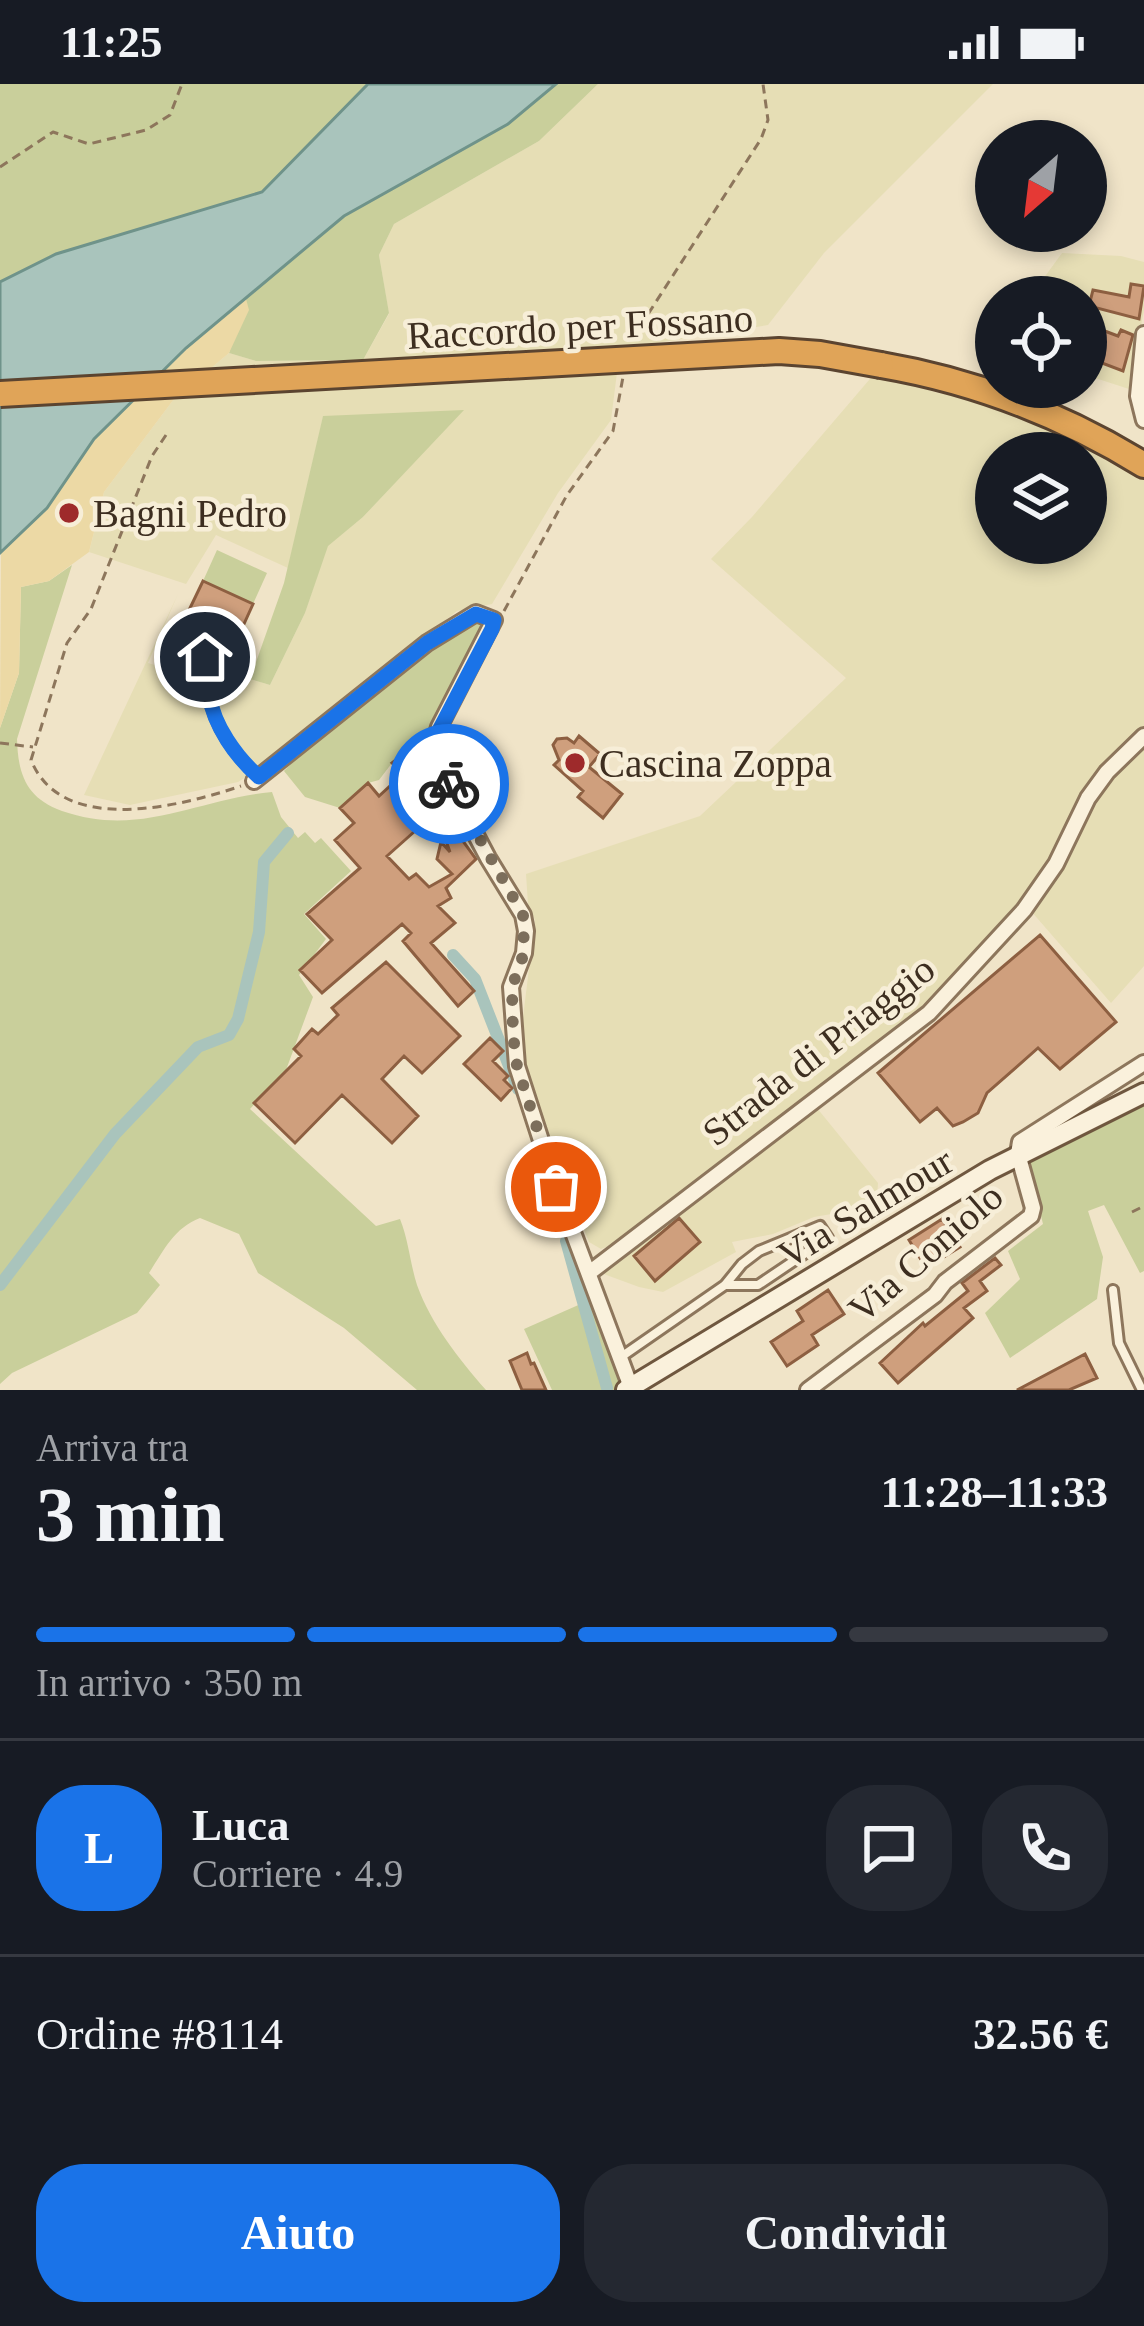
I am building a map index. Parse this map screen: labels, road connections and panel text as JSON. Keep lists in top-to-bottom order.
{
  "streets": {
    "highway": ["Raccordo per Fossano"],
    "main road": ["Via Salmour"],
    "street": ["Strada di Priaggio", "Via Coniolo"]
  },
  "crossings": [
    ["Via Salmour", "Via Coniolo"]
  ],
  "places": ["Bagni Pedro", "Cascina Zoppa"],
  "north": "bottom left",
  "page": {
    "status": "11:25",
    "heading": ["3 min", "Arriva tra", "11:28–11:33"],
    "panel": [
      "Luca",
      "Corriere · 4.9",
      "Ordine #8114",
      "32.56 €"
    ],
    "bar": "In arrivo · 350 m",
    "round": "L",
    "buttons": ["Aiuto", "Condividi"]
  }
}
